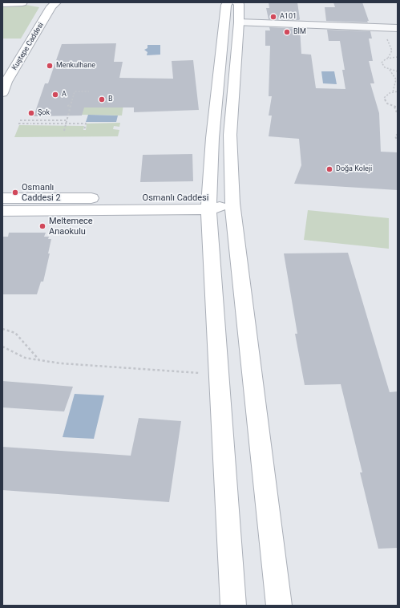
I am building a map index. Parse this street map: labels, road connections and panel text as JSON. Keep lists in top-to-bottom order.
{
  "streets": {
    "street": ["Kuştepe Caddesi", "Osmanlı Caddesi"]
  },
  "places": [
    "A101",
    "BİM",
    "Menkulhane",
    "A",
    "B",
    "Şok",
    "Doğa Koleji",
    "Osmanlı Caddesi 2",
    "Meltemece Anaokulu"
  ]
}
